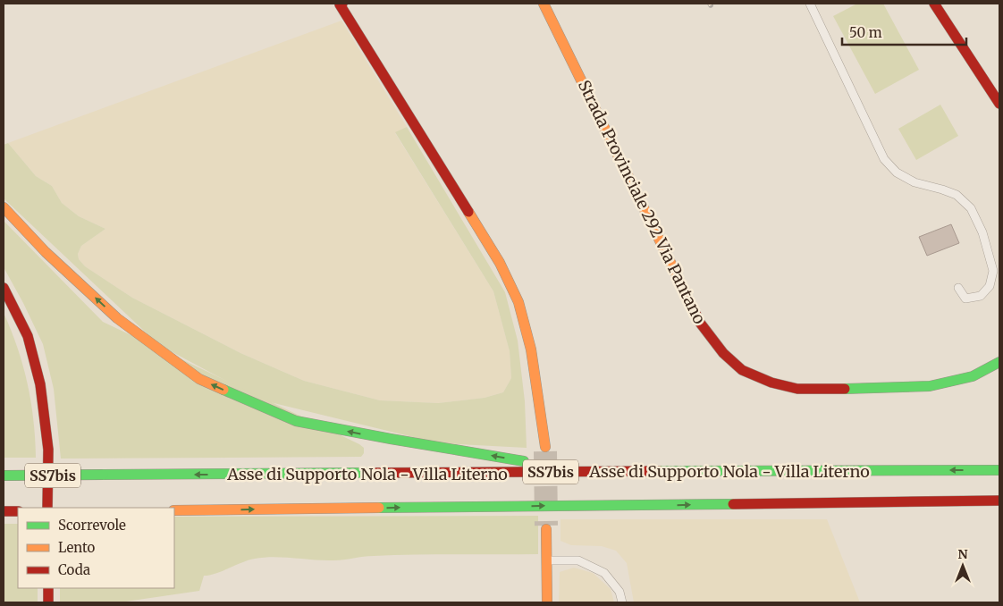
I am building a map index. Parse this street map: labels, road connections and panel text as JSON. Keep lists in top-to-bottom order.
{
  "streets": {
    "main road": ["Strada Provinciale 292 Via Pantano", "Asse di Supporto Nola - Villa Literno", "SS7bis"]
  },
  "legend": ["Scorrevole", "Lento", "Coda"],
  "scale_bar": "50 m",
  "north": "top"
}
